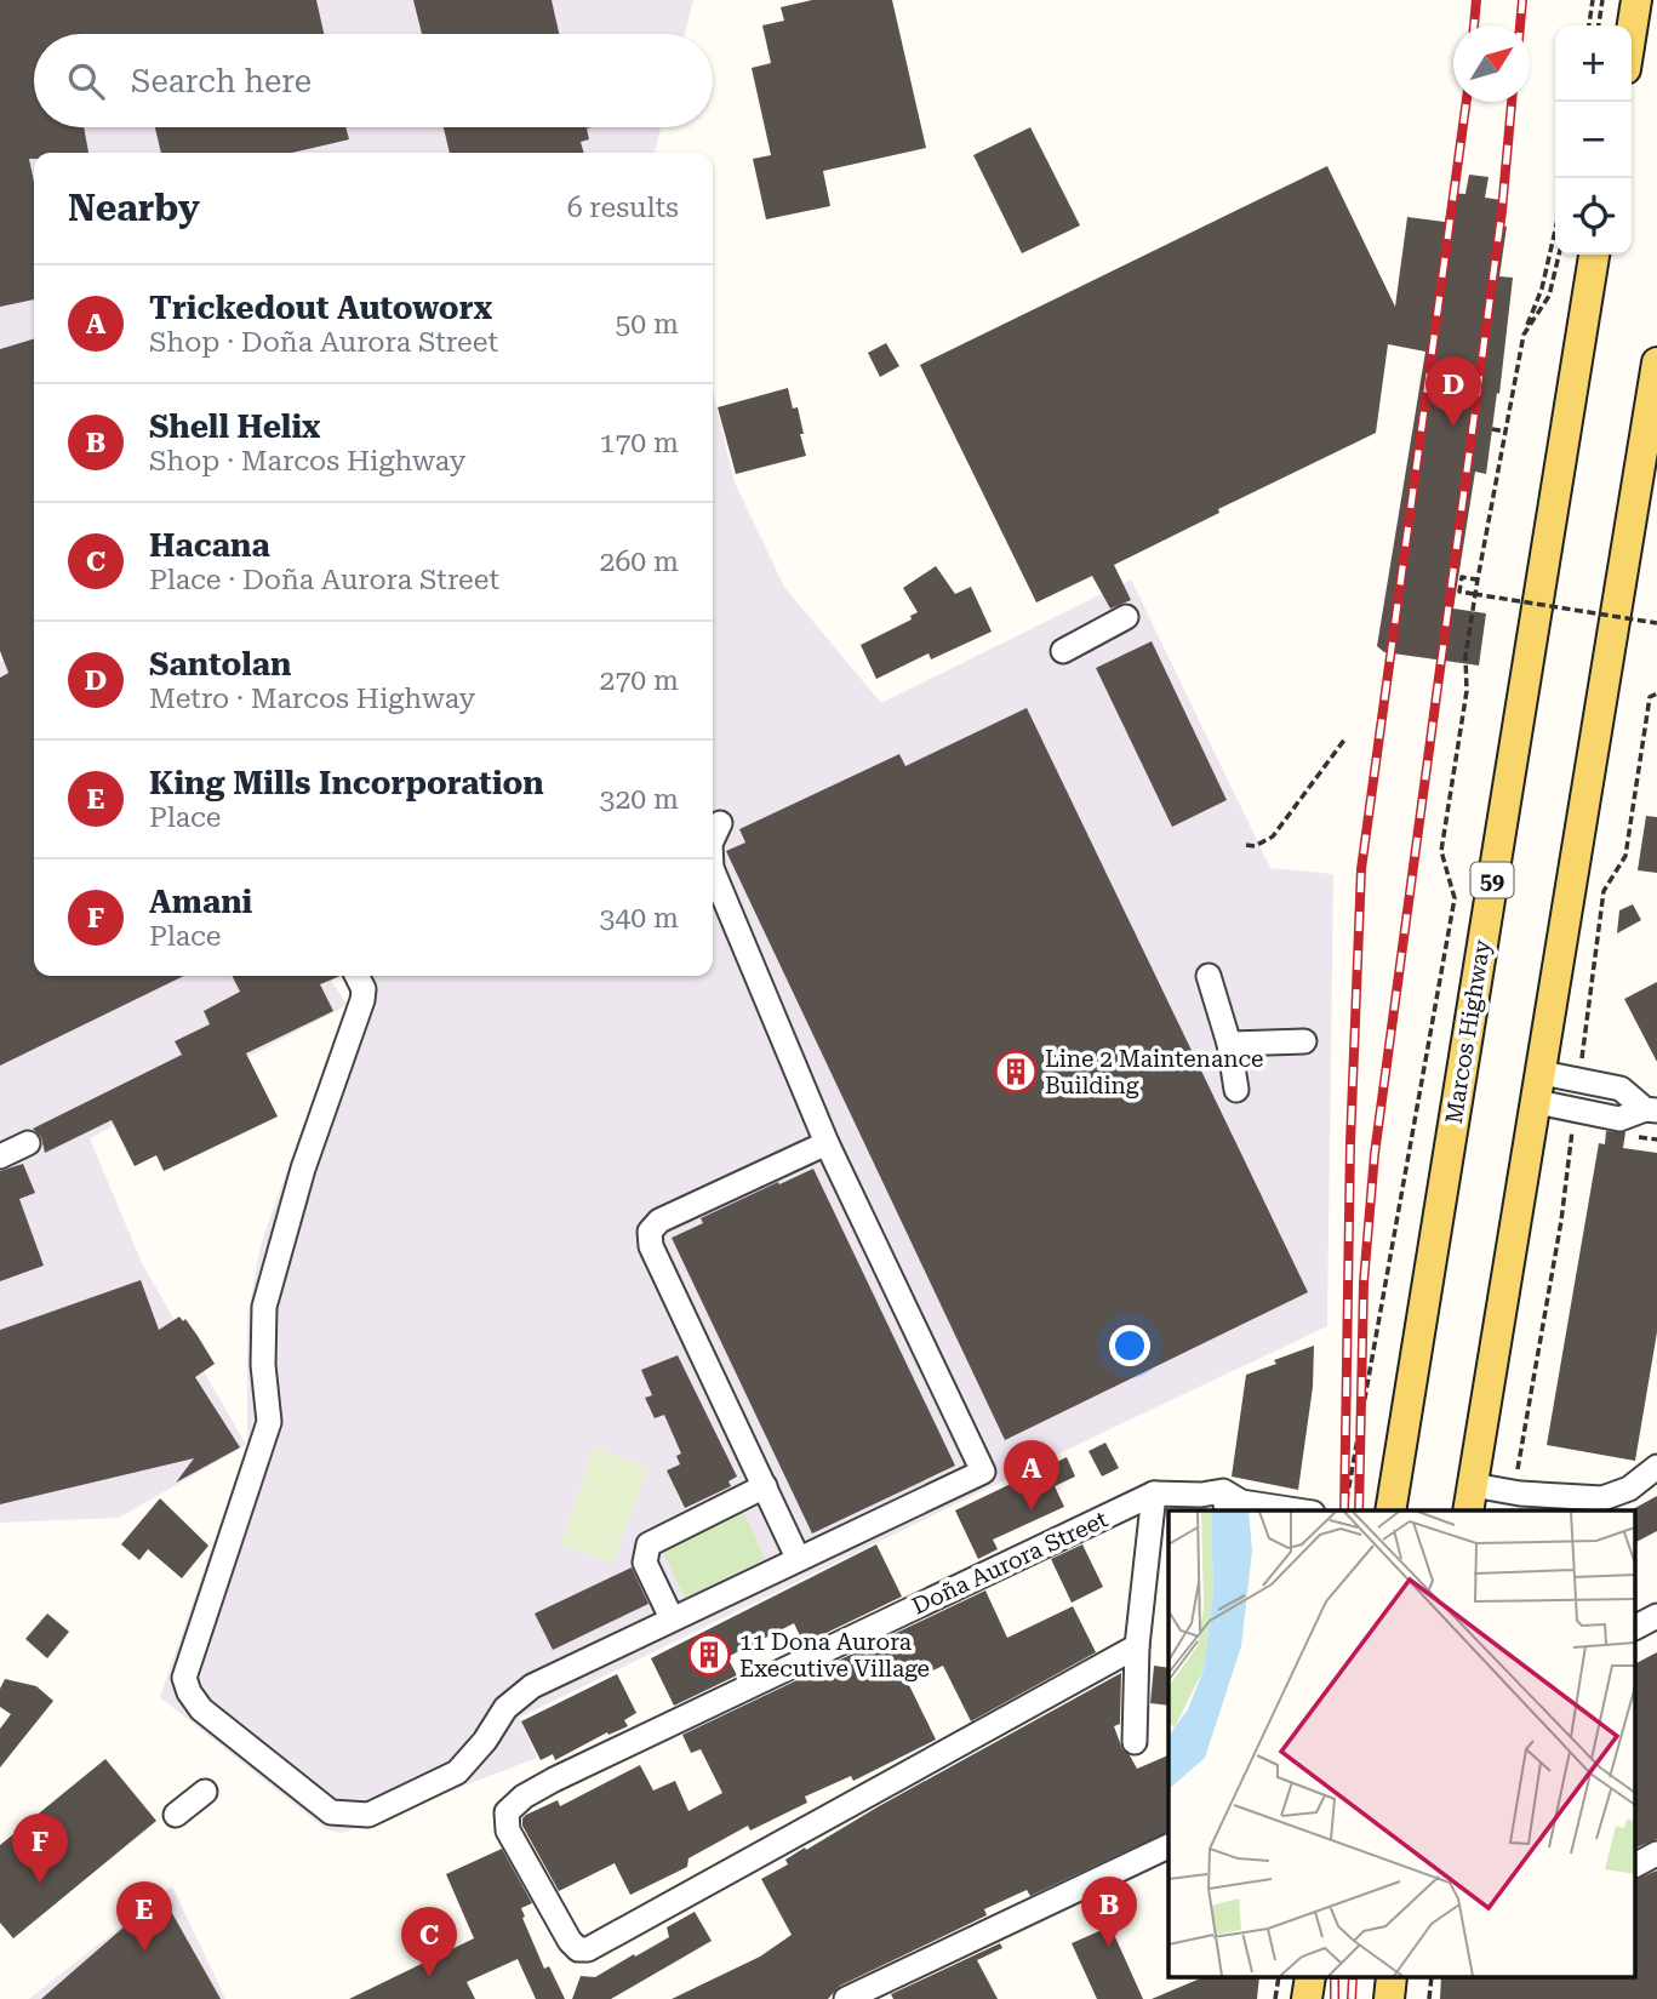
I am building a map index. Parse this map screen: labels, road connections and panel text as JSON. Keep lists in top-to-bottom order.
{
  "streets": {
    "main road": ["59", "Marcos Highway"],
    "street": ["Doña Aurora Street"]
  },
  "places": {
    "building": ["Line 2 Maintenance Building", "11 Dona Aurora Executive Village"]
  },
  "north": "top right",
  "page": {
    "map_buttons": ["+", "−"],
    "search": "Search here",
    "heading": ["Nearby", "6 results"],
    "list": [
      {
        "mark": "A",
        "name": "Trickedout Autoworx",
        "note": "Shop · Doña Aurora Street",
        "value": "50 m"
      },
      {
        "mark": "B",
        "name": "Shell Helix",
        "note": "Shop · Marcos Highway",
        "value": "170 m"
      },
      {
        "mark": "C",
        "name": "Hacana",
        "note": "Place · Doña Aurora Street",
        "value": "260 m"
      },
      {
        "mark": "D",
        "name": "Santolan",
        "note": "Metro · Marcos Highway",
        "value": "270 m"
      },
      {
        "mark": "E",
        "name": "King Mills Incorporation",
        "note": "Place",
        "value": "320 m"
      },
      {
        "mark": "F",
        "name": "Amani",
        "note": "Place",
        "value": "340 m"
      }
    ],
    "pins": [
      "D",
      "A",
      "F",
      "B",
      "E",
      "C"
    ]
  }
}
